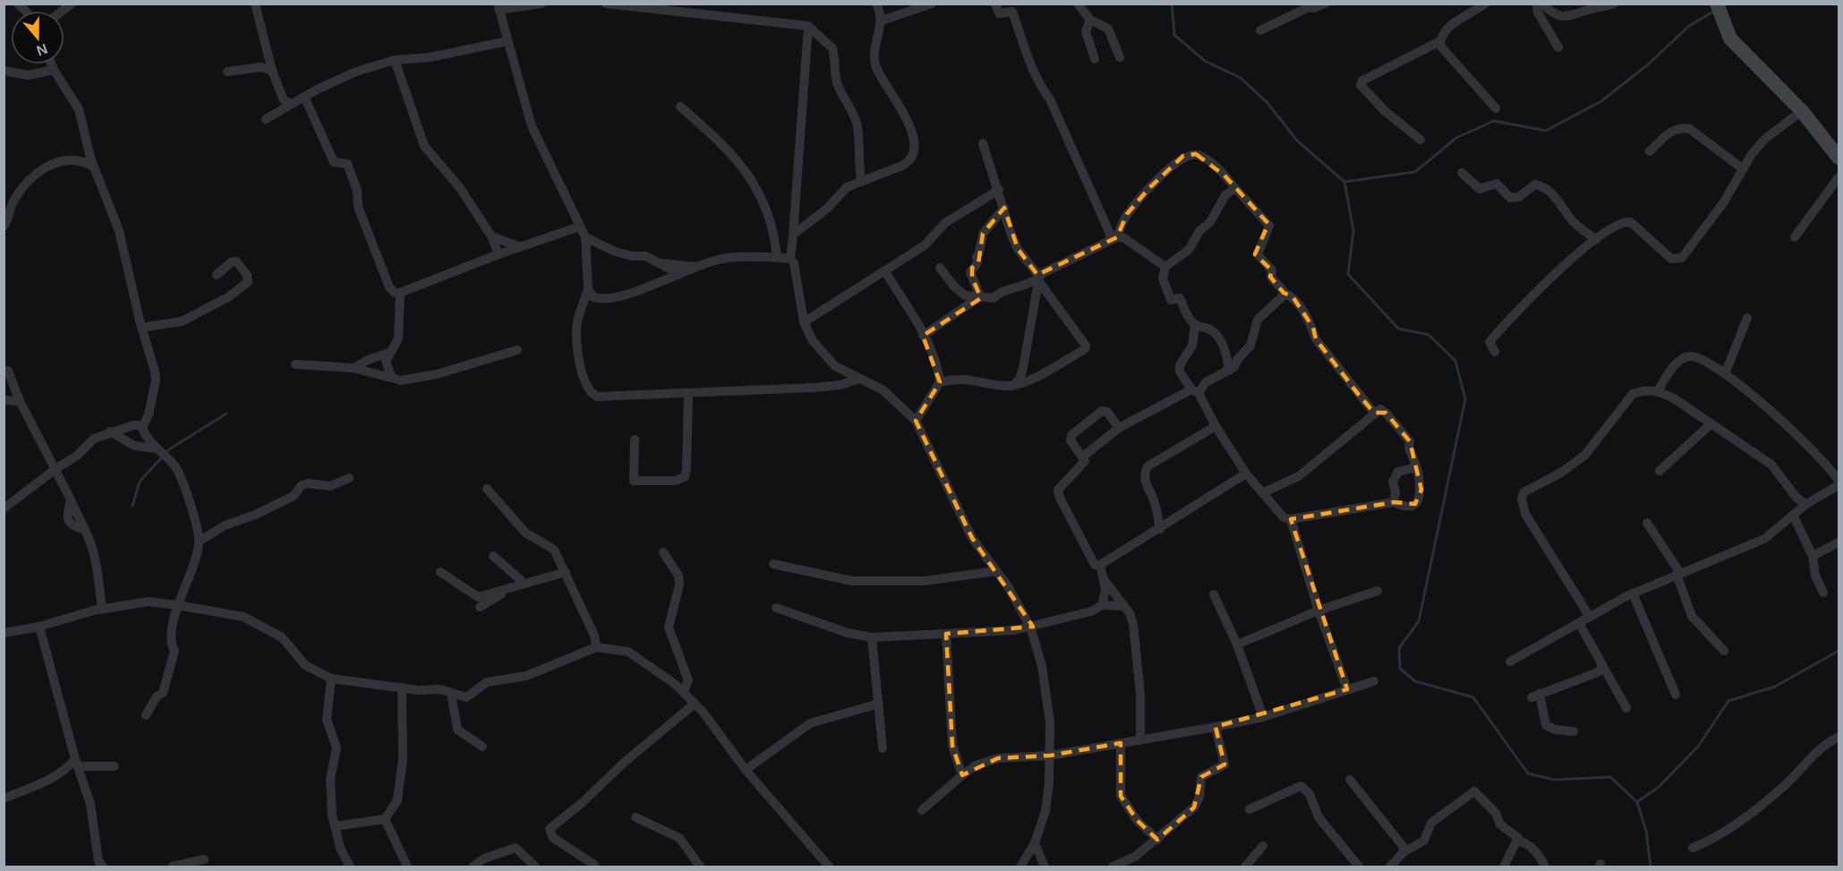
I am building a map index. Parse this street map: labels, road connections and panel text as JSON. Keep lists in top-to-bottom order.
{
  "north": "bottom"
}
